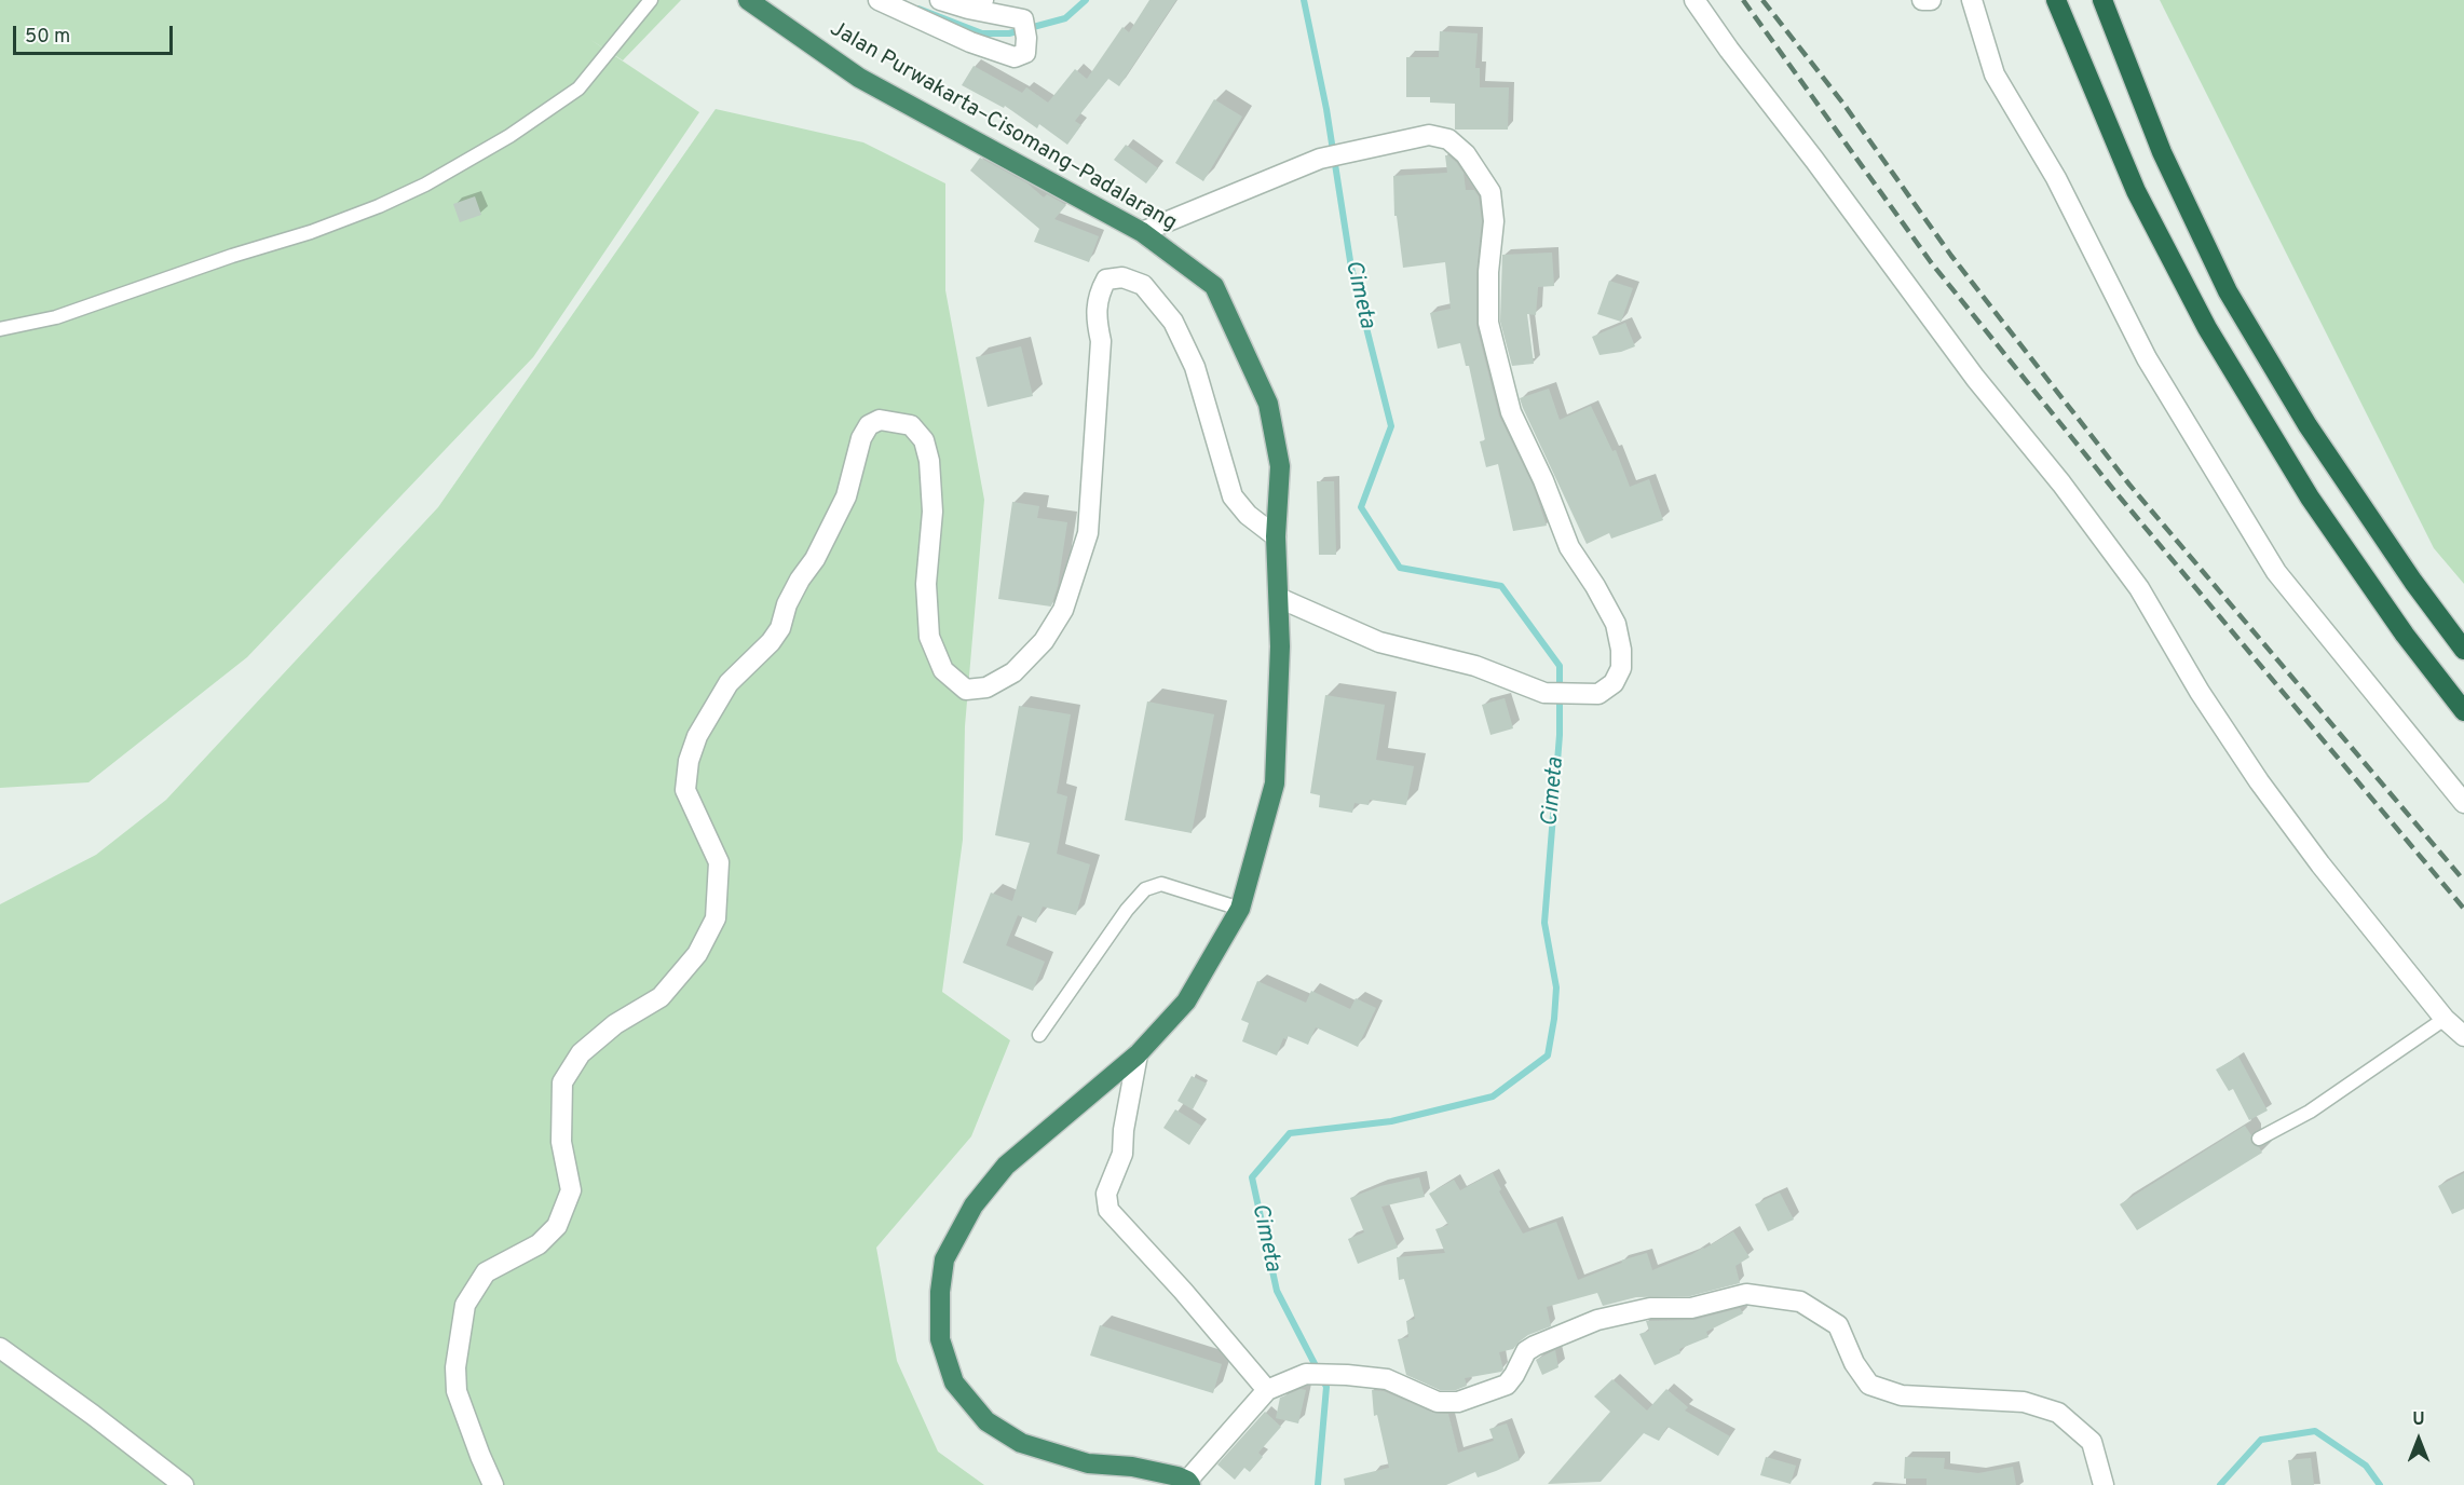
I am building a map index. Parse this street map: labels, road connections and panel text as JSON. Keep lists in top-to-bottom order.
{
  "streets": {
    "highway": ["Jalan Purwakarta–Cisomang–Padalarang"]
  },
  "water": ["Cimeta"],
  "scale_bar": "50 m",
  "north": "top"
}
